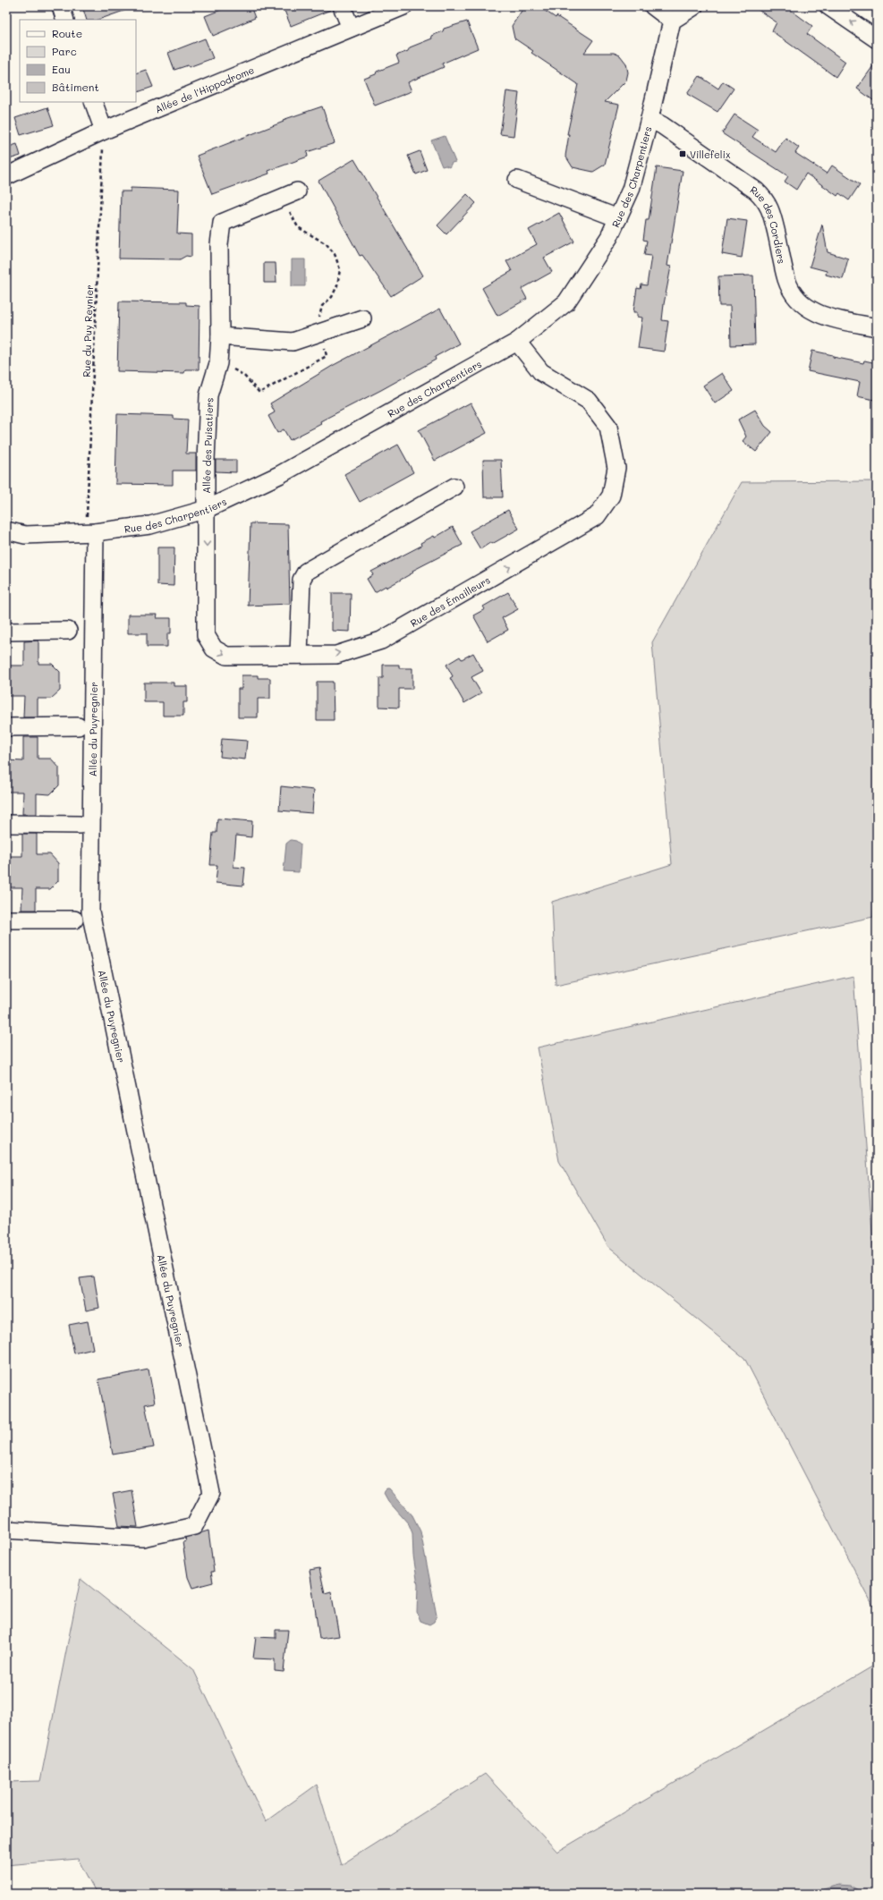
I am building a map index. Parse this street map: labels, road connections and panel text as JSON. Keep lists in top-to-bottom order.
{
  "streets": {
    "street": [
      "Allée de l'Hippodrome",
      "Rue des Charpentiers",
      "Rue des Cordiers",
      "Allée des Puisatiers",
      "Rue des Émailleurs",
      "Allée du Puyregnier"
    ],
    "path": ["Rue du Puy Reynier"]
  },
  "crossings": [
    ["Allée de l'Hippodrome", "Rue du Puy Reynier"],
    ["Rue des Charpentiers", "Rue des Cordiers"],
    ["Rue des Charpentiers", "Rue du Puy Reynier"],
    ["Rue des Charpentiers", "Allée des Puisatiers"],
    ["Rue des Charpentiers", "Rue des Émailleurs"],
    ["Rue des Charpentiers", "Allée du Puyregnier"],
    ["Rue du Puy Reynier", "Allée du Puyregnier"],
    ["Allée des Puisatiers", "Rue des Émailleurs"]
  ],
  "places": {
    "transit": ["Villefelix"]
  },
  "legend": [
    "Route",
    "Parc",
    "Eau",
    "Bâtiment"
  ]
}
